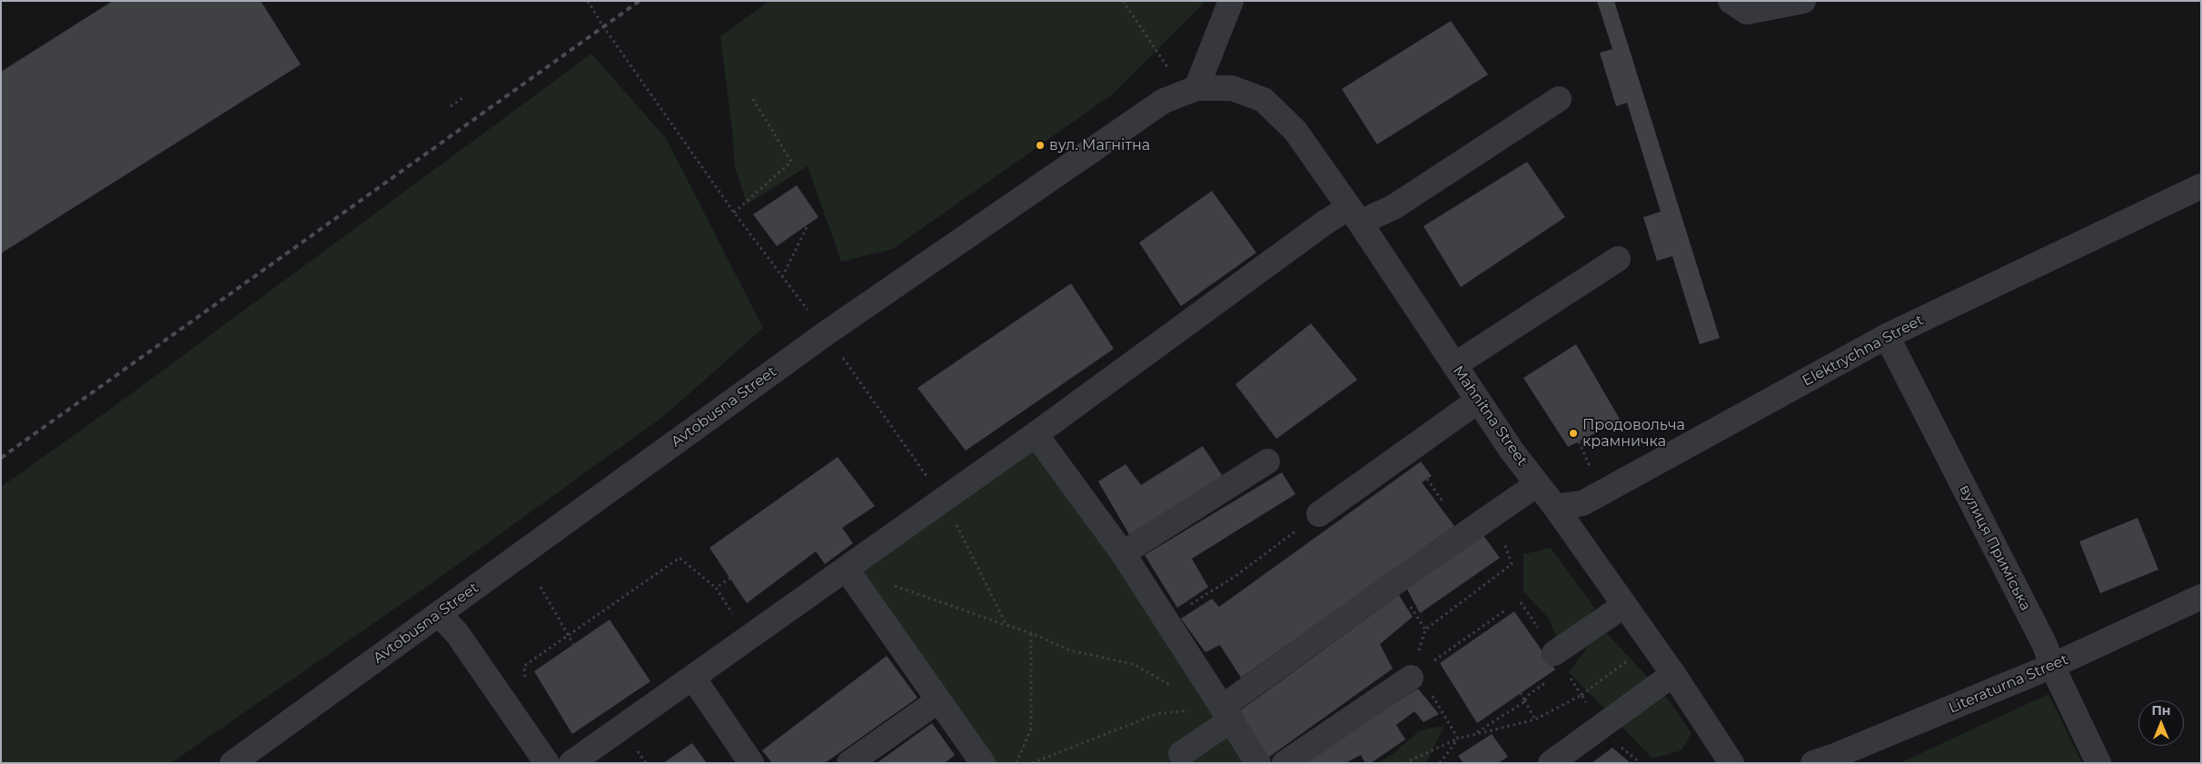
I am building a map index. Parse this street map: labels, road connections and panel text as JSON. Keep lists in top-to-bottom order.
{
  "streets": {
    "street": [
      "Elektrychna Street",
      "Avtobusna Street",
      "Mahnitna Street",
      "вулиця Приміська",
      "Literaturna Street"
    ]
  },
  "crossings": [
    ["Elektrychna Street", "вулиця Приміська"],
    ["Avtobusna Street", "Mahnitna Street"],
    ["вулиця Приміська", "Literaturna Street"]
  ],
  "places": ["вул. Магнітна", "Продовольча крамничка"],
  "north": "top"
}
